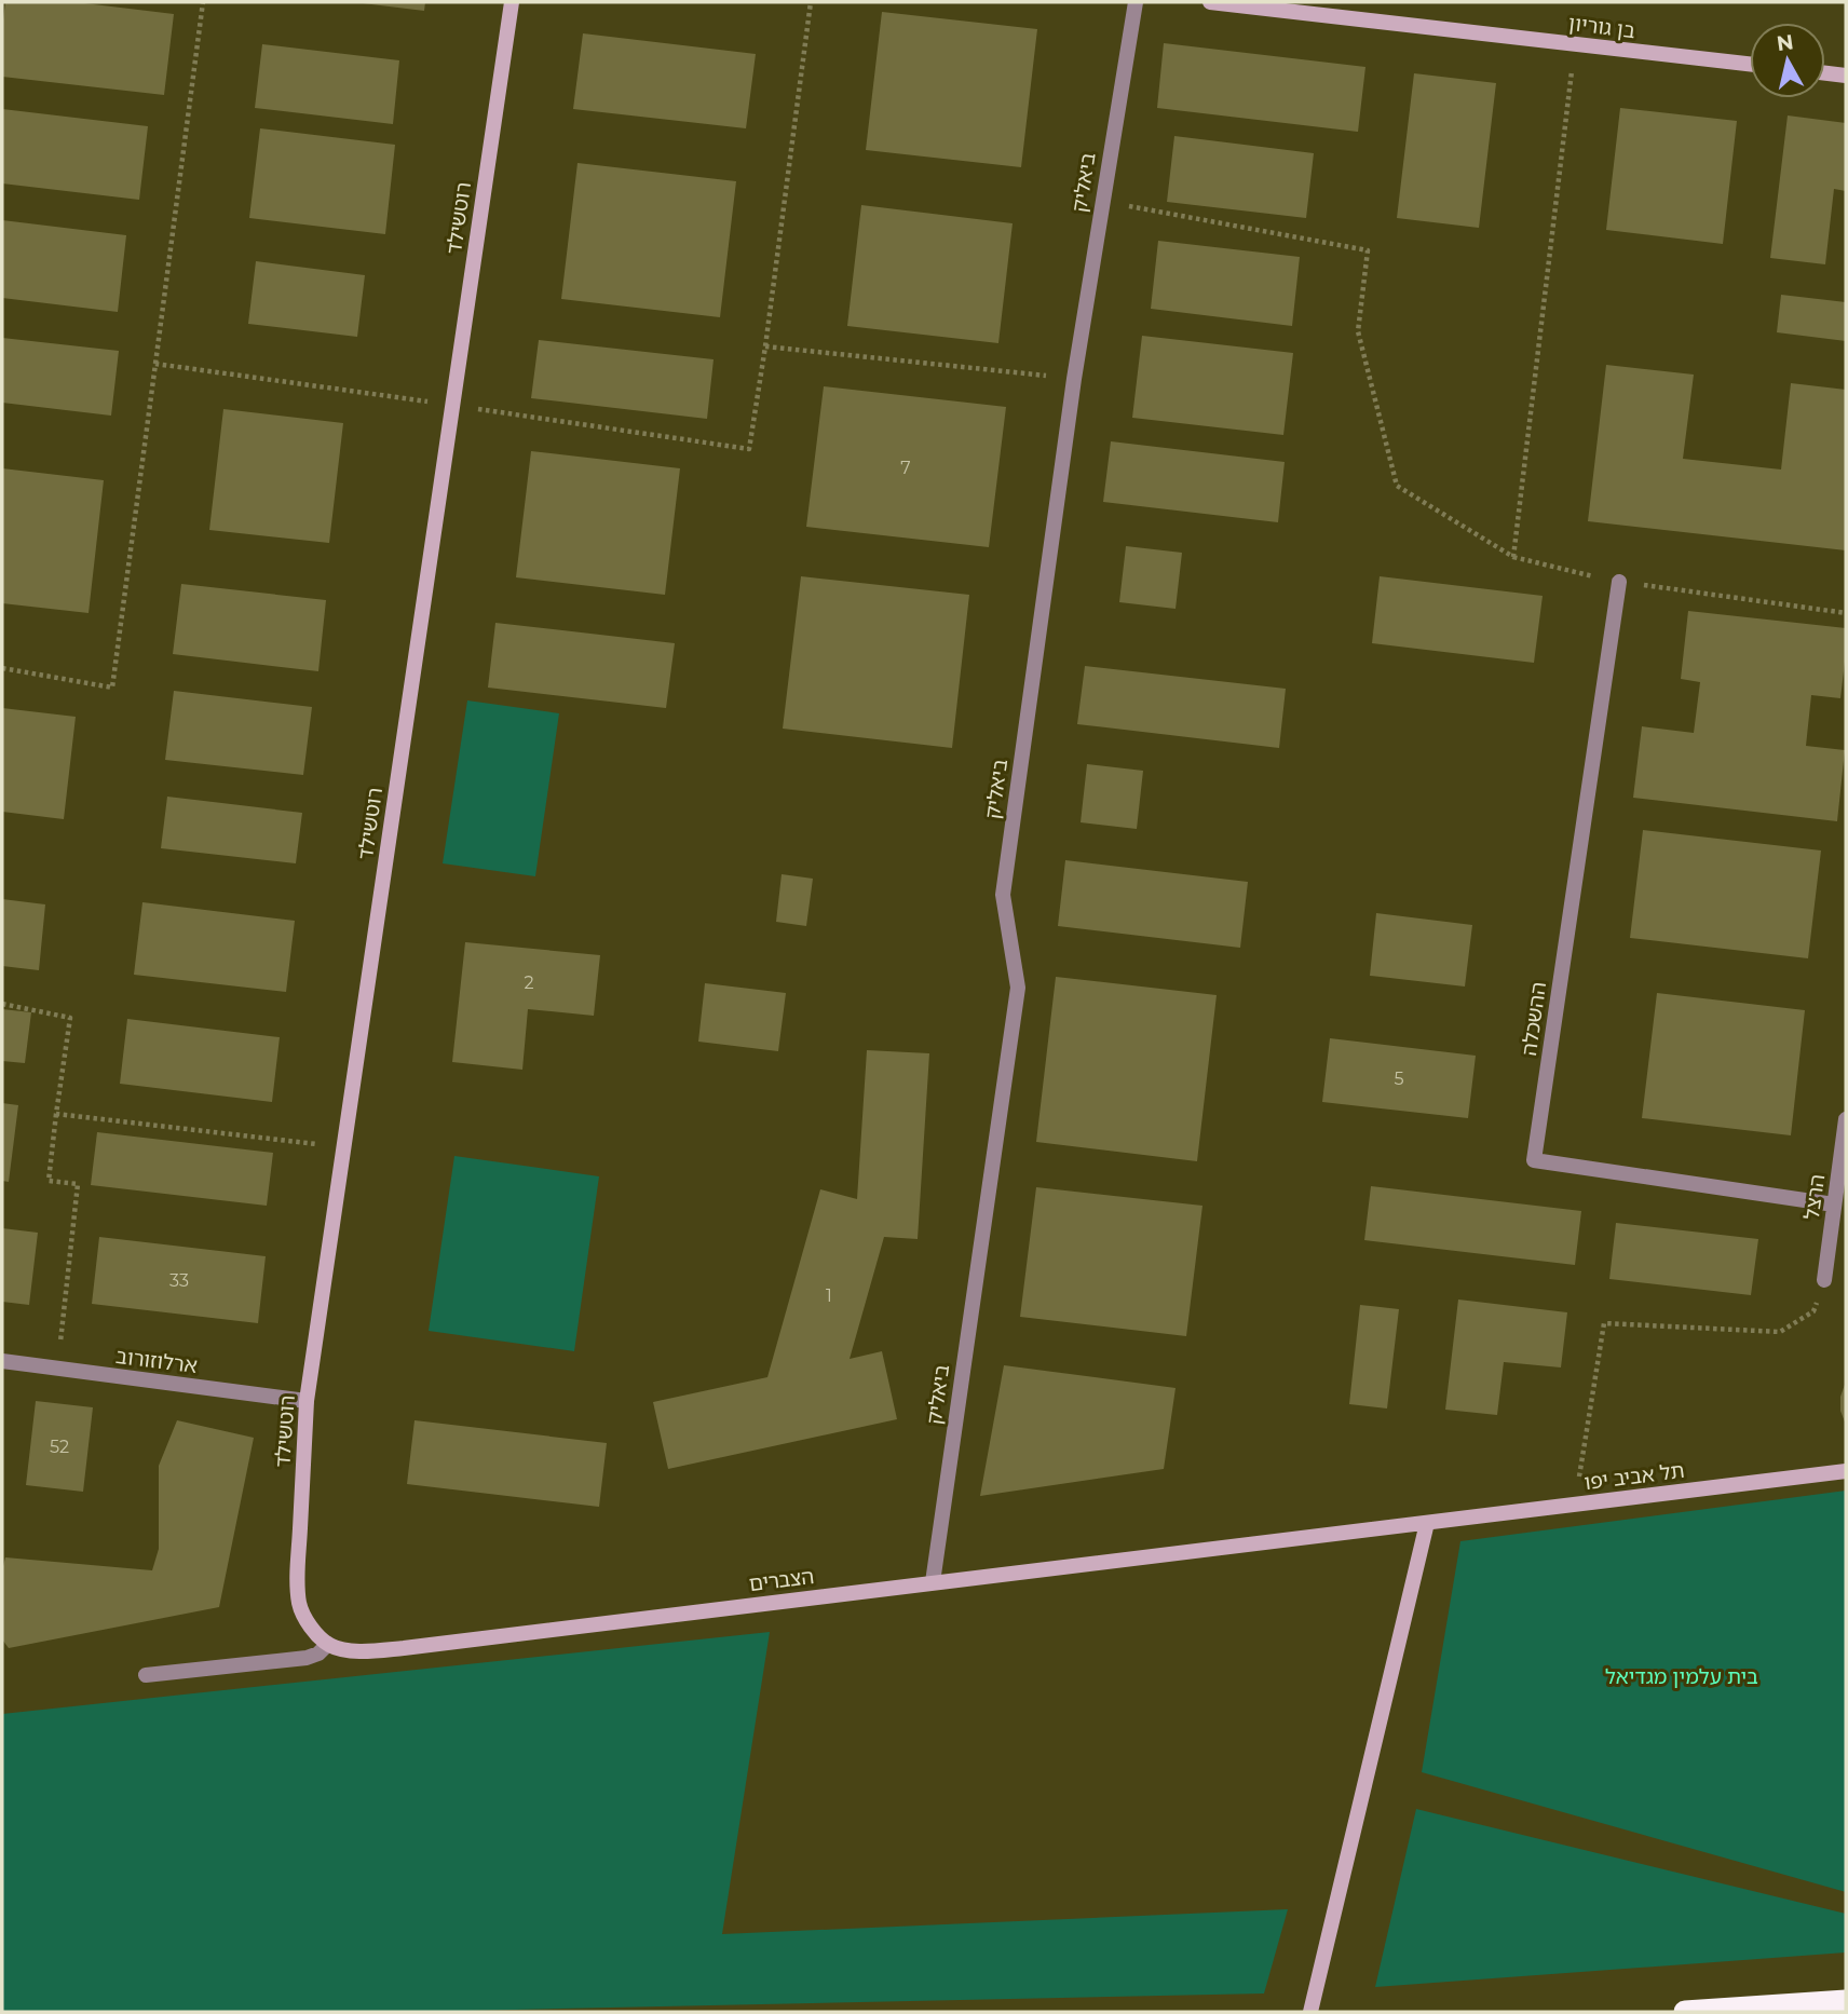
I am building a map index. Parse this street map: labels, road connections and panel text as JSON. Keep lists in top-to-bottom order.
{
  "streets": {
    "street": [
      "בן גוריון",
      "ביאליק",
      "רוטשילד",
      "ההשכלה",
      "הרצל",
      "ארלוזורוב",
      "תל אביב יפו",
      "הצברים"
    ]
  },
  "crossings": [
    ["ביאליק", "הצברים"],
    ["רוטשילד", "ארלוזורוב"],
    ["רוטשילד", "הצברים"],
    ["ההשכלה", "הרצל"],
    ["תל אביב יפו", "הצברים"]
  ],
  "parks": ["בית עלמין מגדיאל"],
  "house_numbers": [
    "7",
    "2",
    "5",
    "33",
    "1",
    "52"
  ],
  "north": "top"
}
